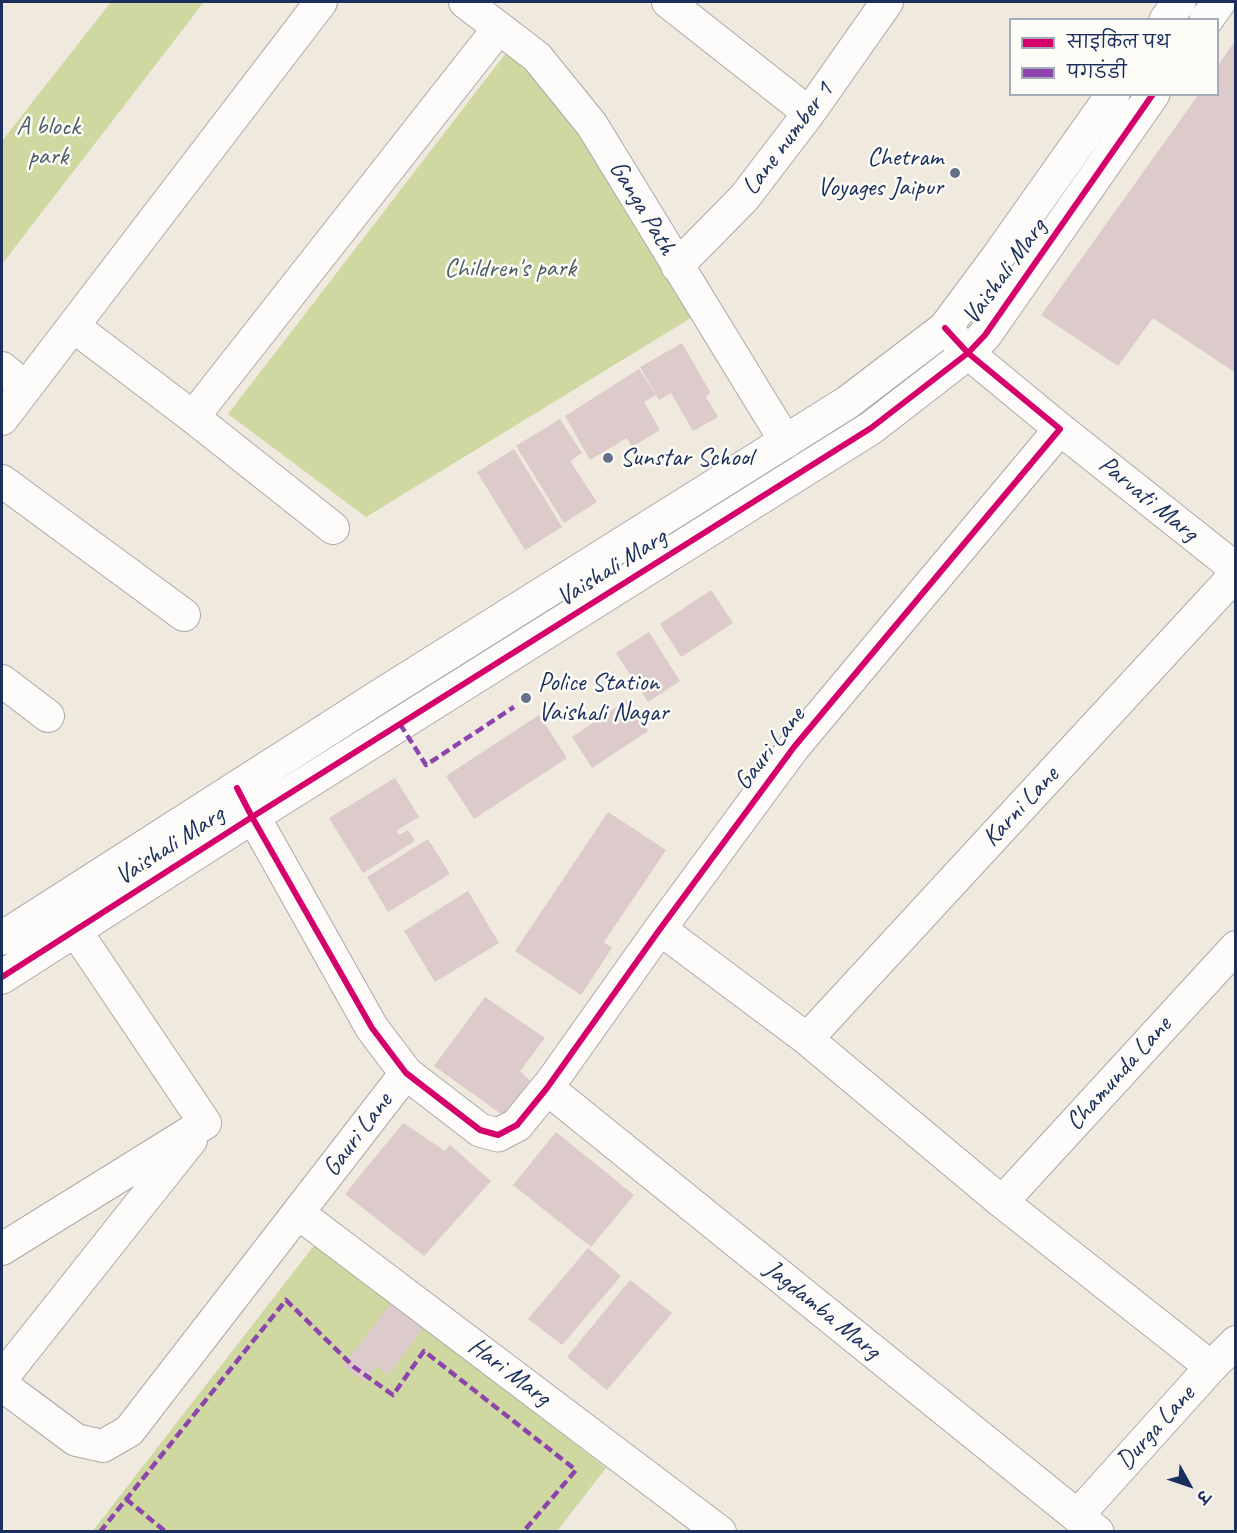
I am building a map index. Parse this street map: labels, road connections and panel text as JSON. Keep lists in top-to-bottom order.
{
  "streets": {
    "street": [
      "Lane number 1",
      "Ganga Path",
      "Vaishali Marg",
      "Parvati Marg",
      "Gauri Lane",
      "Karni Lane",
      "Chamunda Lane",
      "Jagdamba Marg",
      "Hari Marg",
      "Durga Lane"
    ]
  },
  "crossings": [
    ["Lane number 1", "Ganga Path"],
    ["Ganga Path", "Vaishali Marg"],
    ["Parvati Marg", "Gauri Lane"],
    ["Gauri Lane", "Jagdamba Marg"],
    ["Gauri Lane", "Hari Marg"],
    ["Jagdamba Marg", "Durga Lane"]
  ],
  "parks": ["A block park", "Children's park"],
  "places": ["Chetram Voyages Jaipur", "Sunstar School", "Police Station Vaishali Nagar"],
  "legend": ["साइकिल पथ", "पगडंडी"],
  "north": "bottom right"
}
